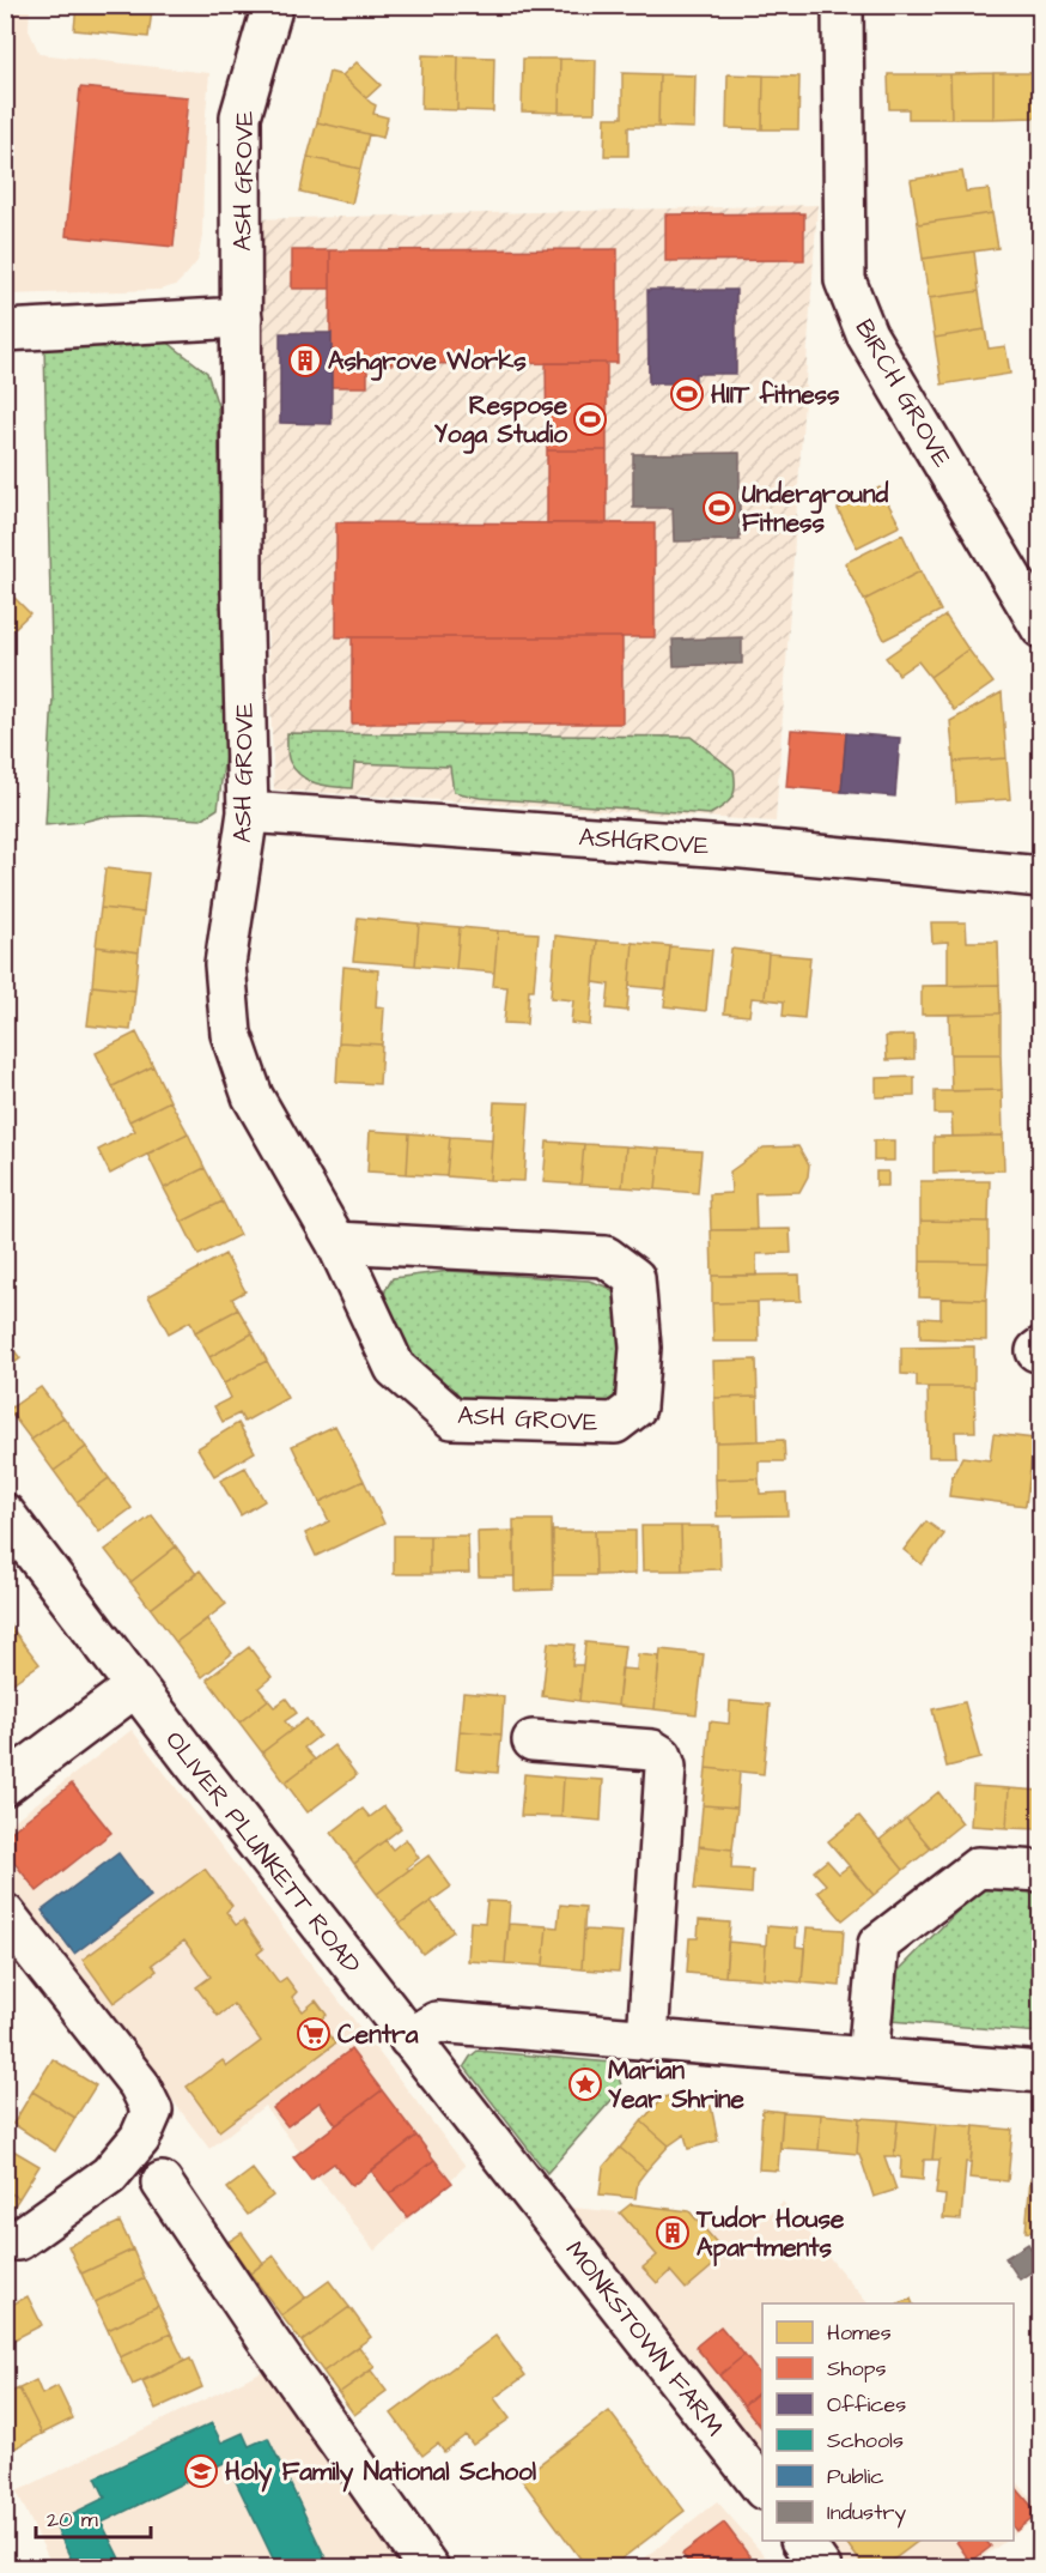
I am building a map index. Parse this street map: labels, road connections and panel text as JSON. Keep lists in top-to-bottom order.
{
  "streets": {
    "street": [
      "ASH GROVE",
      "BIRCH GROVE",
      "ASHGROVE",
      "OLIVER PLUNKETT ROAD",
      "MONKSTOWN FARM"
    ]
  },
  "crossings": [
    ["ASH GROVE", "ASHGROVE"],
    ["OLIVER PLUNKETT ROAD", "MONKSTOWN FARM"]
  ],
  "places": {
    "building": ["Ashgrove Works", "Tudor House Apartments"],
    "sports": ["HIIT fitness", "Respose Yoga Studio", "Underground Fitness"],
    "supermarket": ["Centra"],
    "place": ["Marian Year Shrine"],
    "school or university": ["Holy Family National School"]
  },
  "legend": [
    "Homes",
    "Shops",
    "Offices",
    "Schools",
    "Public",
    "Industry"
  ],
  "scale_bar": "20 m"
}
